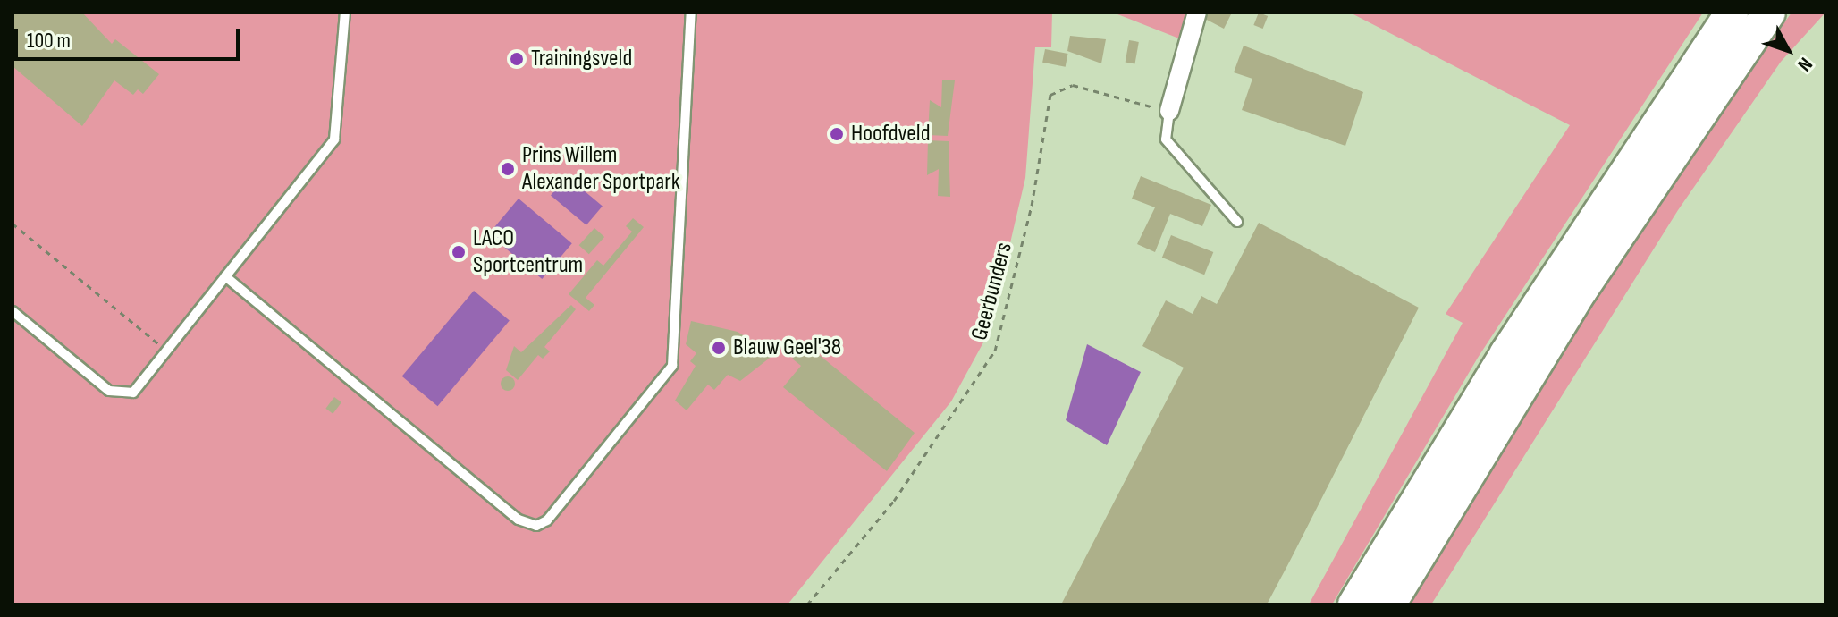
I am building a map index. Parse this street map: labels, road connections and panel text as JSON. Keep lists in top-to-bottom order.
{
  "streets": {
    "path": ["Geerbunders"]
  },
  "places": [
    "Trainingsveld",
    "Hoofdveld",
    "Prins Willem Alexander Sportpark",
    "LACO Sportcentrum",
    "Blauw Geel'38"
  ],
  "scale_bar": "100 m",
  "north": "bottom right"
}
